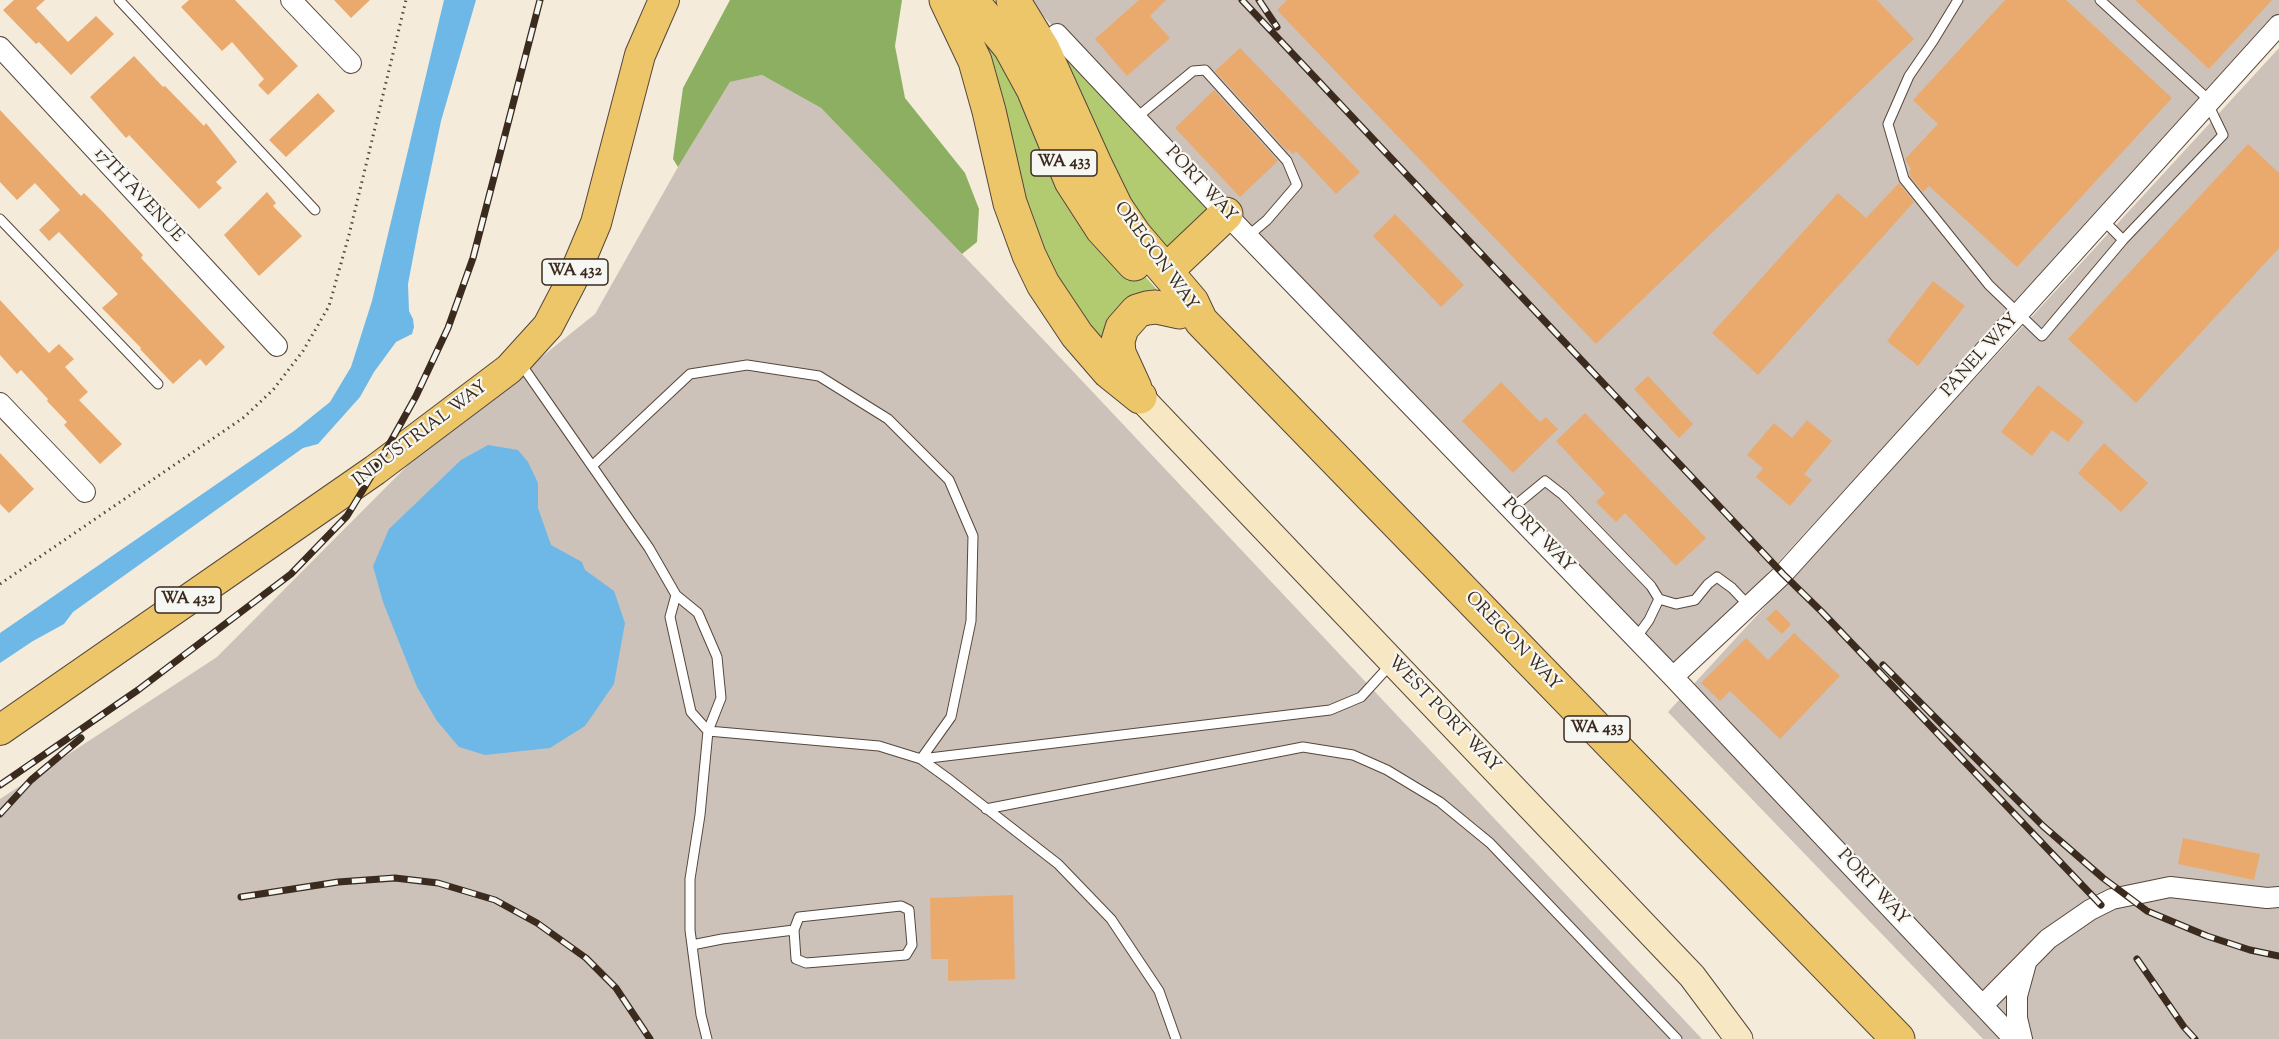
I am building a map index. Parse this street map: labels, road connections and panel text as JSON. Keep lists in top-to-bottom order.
{
  "streets": {
    "highway": ["WA 433", "OREGON WAY"],
    "main road": ["WA 432", "INDUSTRIAL WAY"],
    "street": [
      "PORT WAY",
      "17TH AVENUE",
      "PANEL WAY",
      "WEST PORT WAY"
    ]
  },
  "crossings": [
    ["PORT WAY", "PANEL WAY"]
  ]
}
